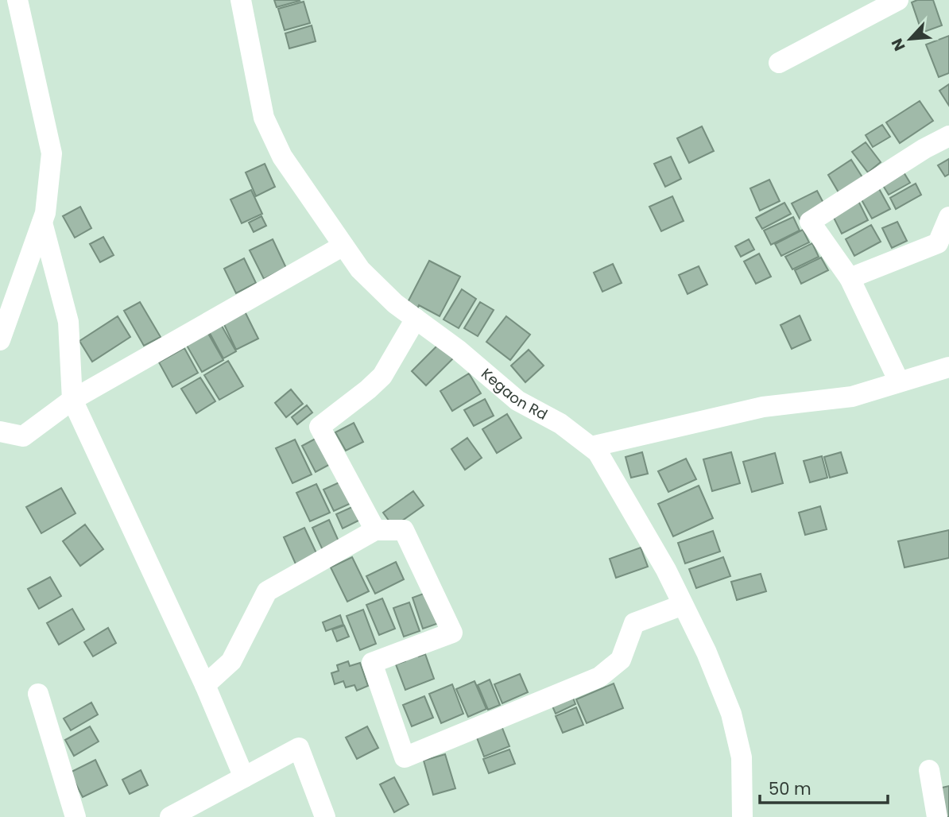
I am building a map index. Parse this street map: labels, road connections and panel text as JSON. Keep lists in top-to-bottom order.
{
  "streets": {
    "street": ["Kegaon Rd"]
  },
  "scale_bar": "50 m",
  "north": "bottom left"
}
